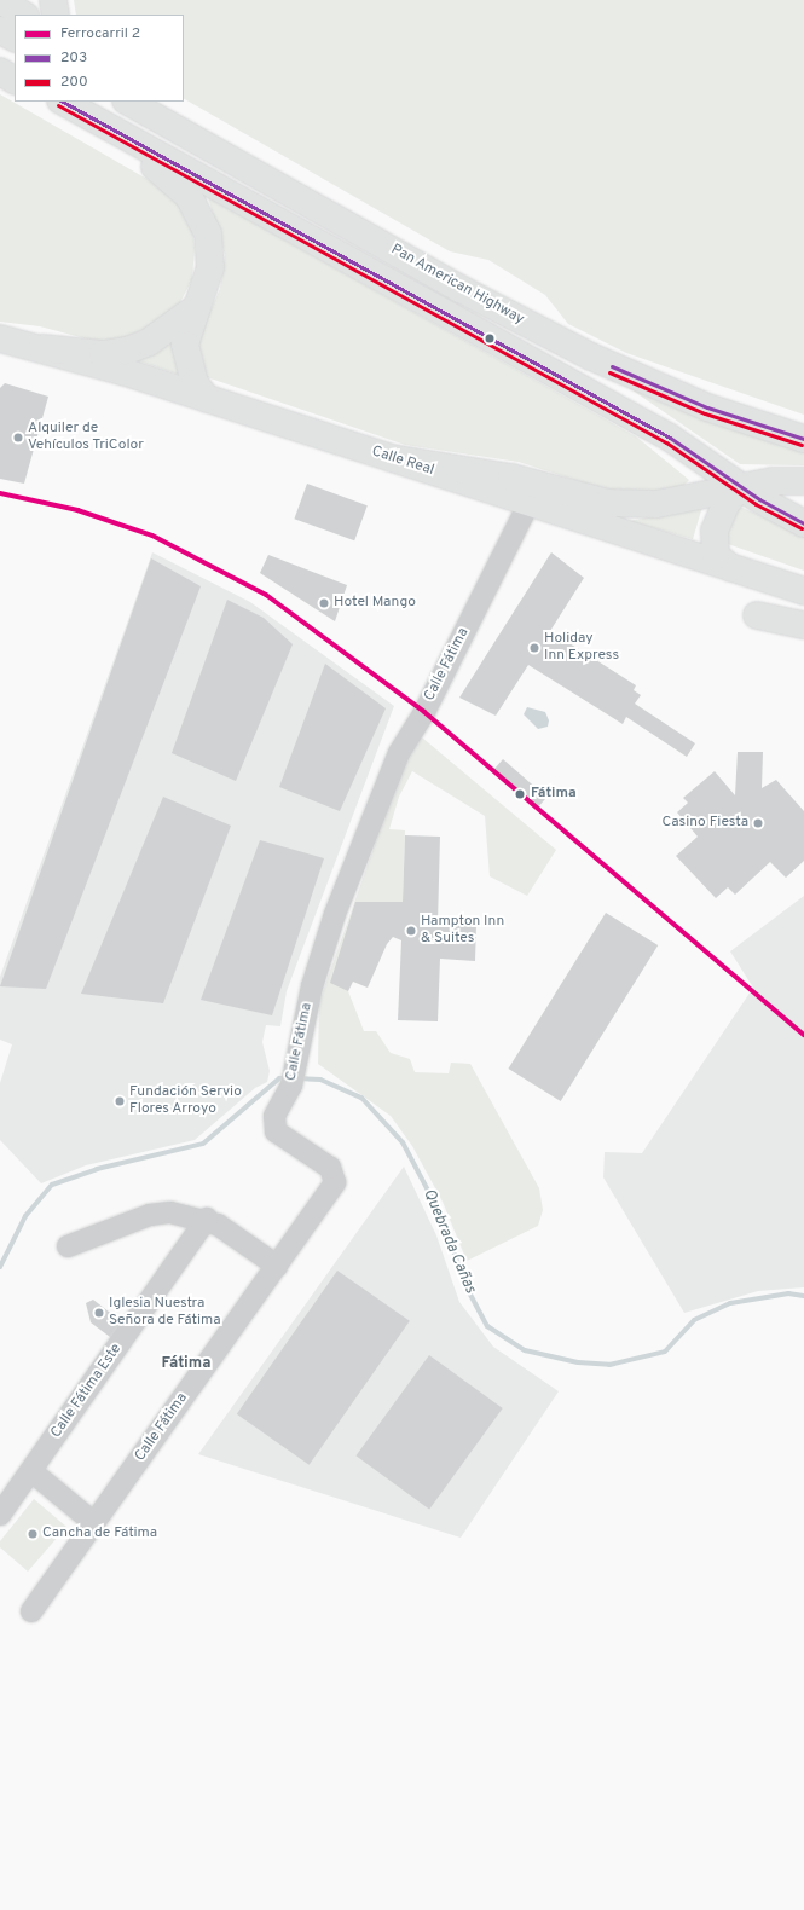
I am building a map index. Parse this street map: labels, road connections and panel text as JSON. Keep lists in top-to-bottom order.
{
  "streets": {
    "main road": ["Pan American Highway", "Calle Real"],
    "street": ["Calle Fátima", "Calle Fátima Este"]
  },
  "crossings": [
    ["Calle Real", "Calle Fátima"]
  ],
  "districts": ["Fátima"],
  "water": ["Quebrada Cañas"],
  "places": [
    "Alquiler de Vehículos TriColor",
    "Hotel Mango",
    "Holiday Inn Express",
    "Fátima",
    "Casino Fiesta",
    "Hampton Inn & Suites",
    "Fundación Servio Flores Arroyo",
    "Iglesia Nuestra Señora de Fátima",
    "Cancha de Fátima"
  ],
  "lines": ["transit line 203", "transit line 200", "rail line 2"],
  "legend": ["Ferrocarril 2", "203", "200"]
}
